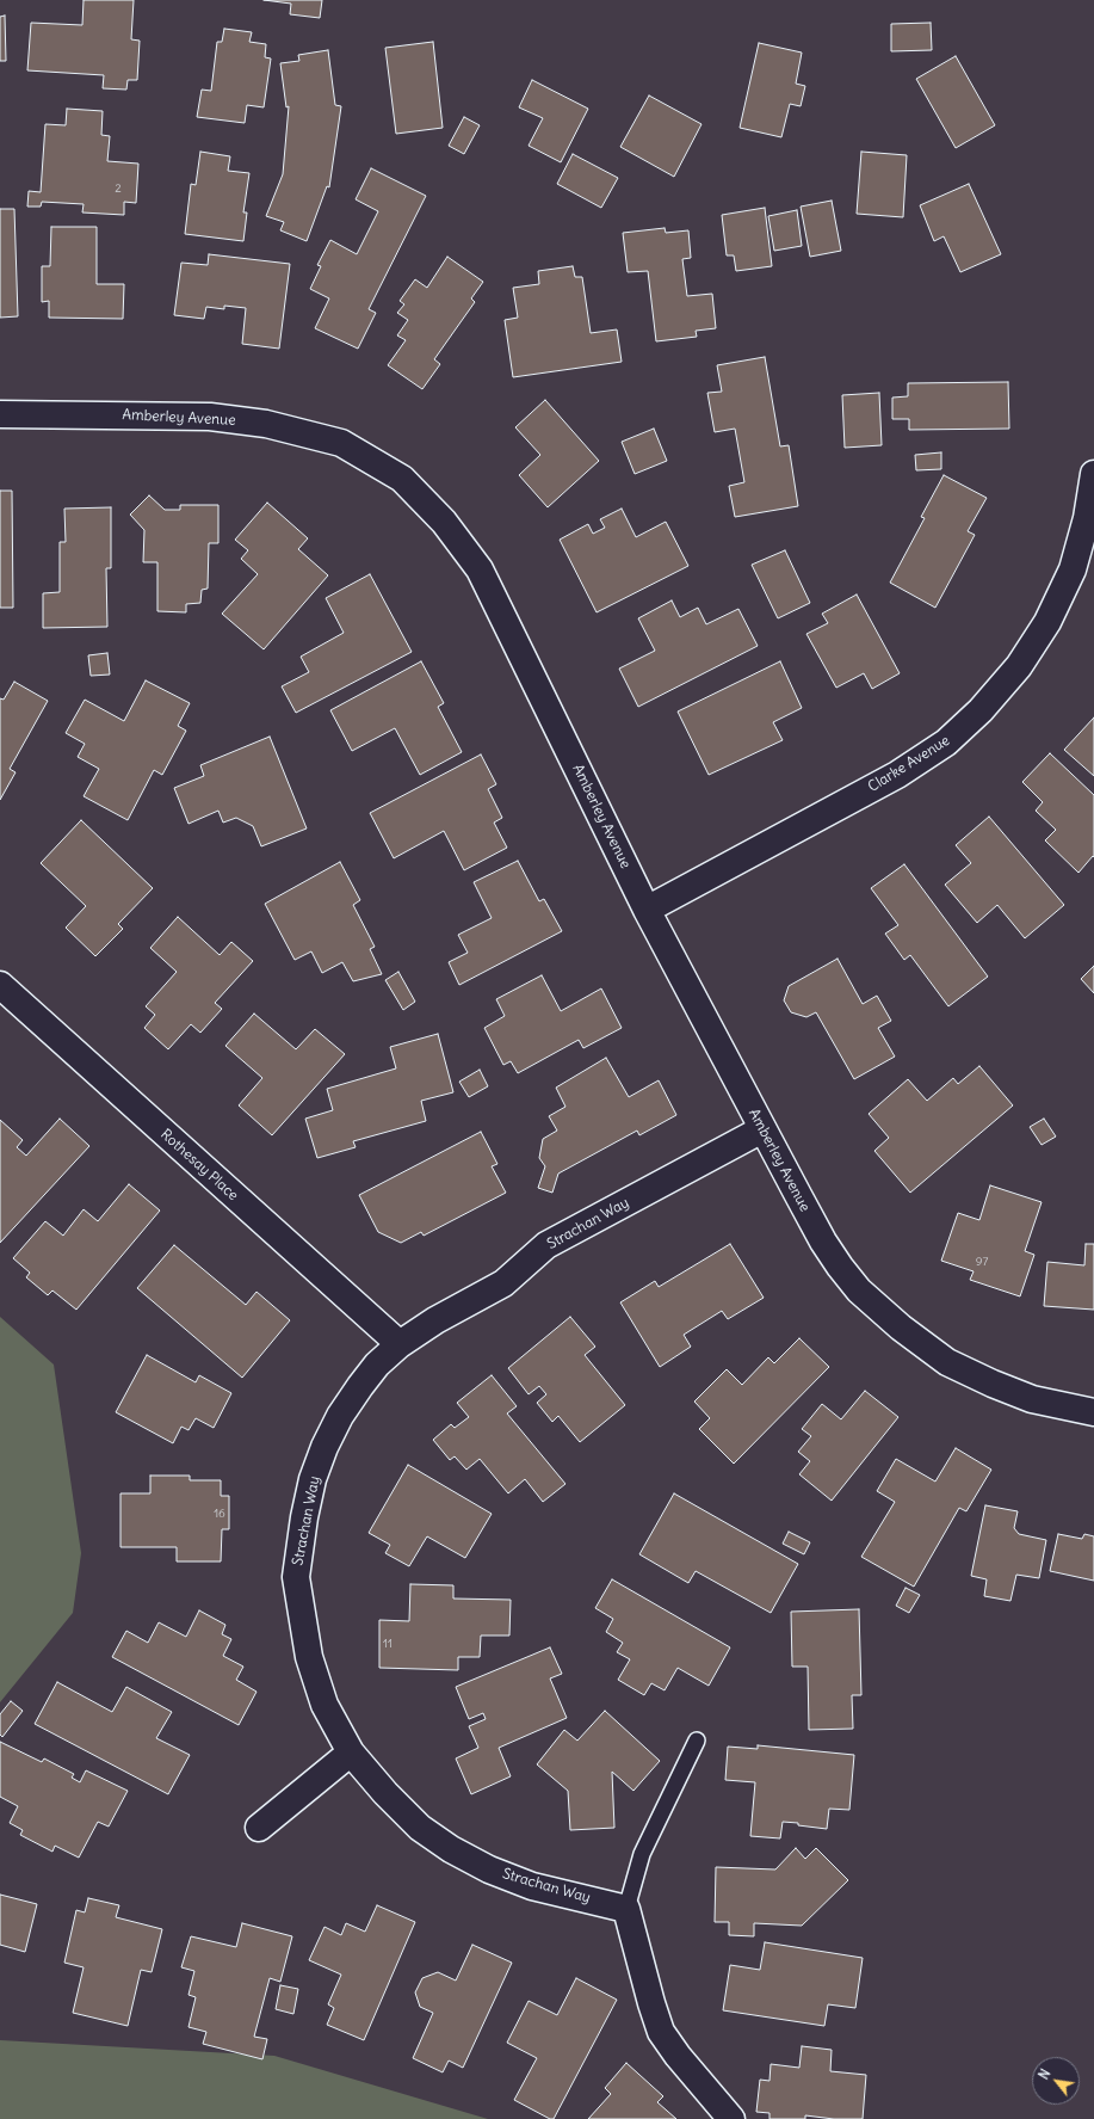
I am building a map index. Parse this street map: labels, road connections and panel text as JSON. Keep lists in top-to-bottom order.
{
  "streets": {
    "street": [
      "Amberley Avenue",
      "Clarke Avenue",
      "Rothesay Place",
      "Strachan Way"
    ]
  },
  "crossings": [
    ["Amberley Avenue", "Clarke Avenue"],
    ["Amberley Avenue", "Strachan Way"],
    ["Rothesay Place", "Strachan Way"]
  ],
  "house_numbers": [
    "2",
    "97",
    "16",
    "11"
  ],
  "north": "top left"
}
